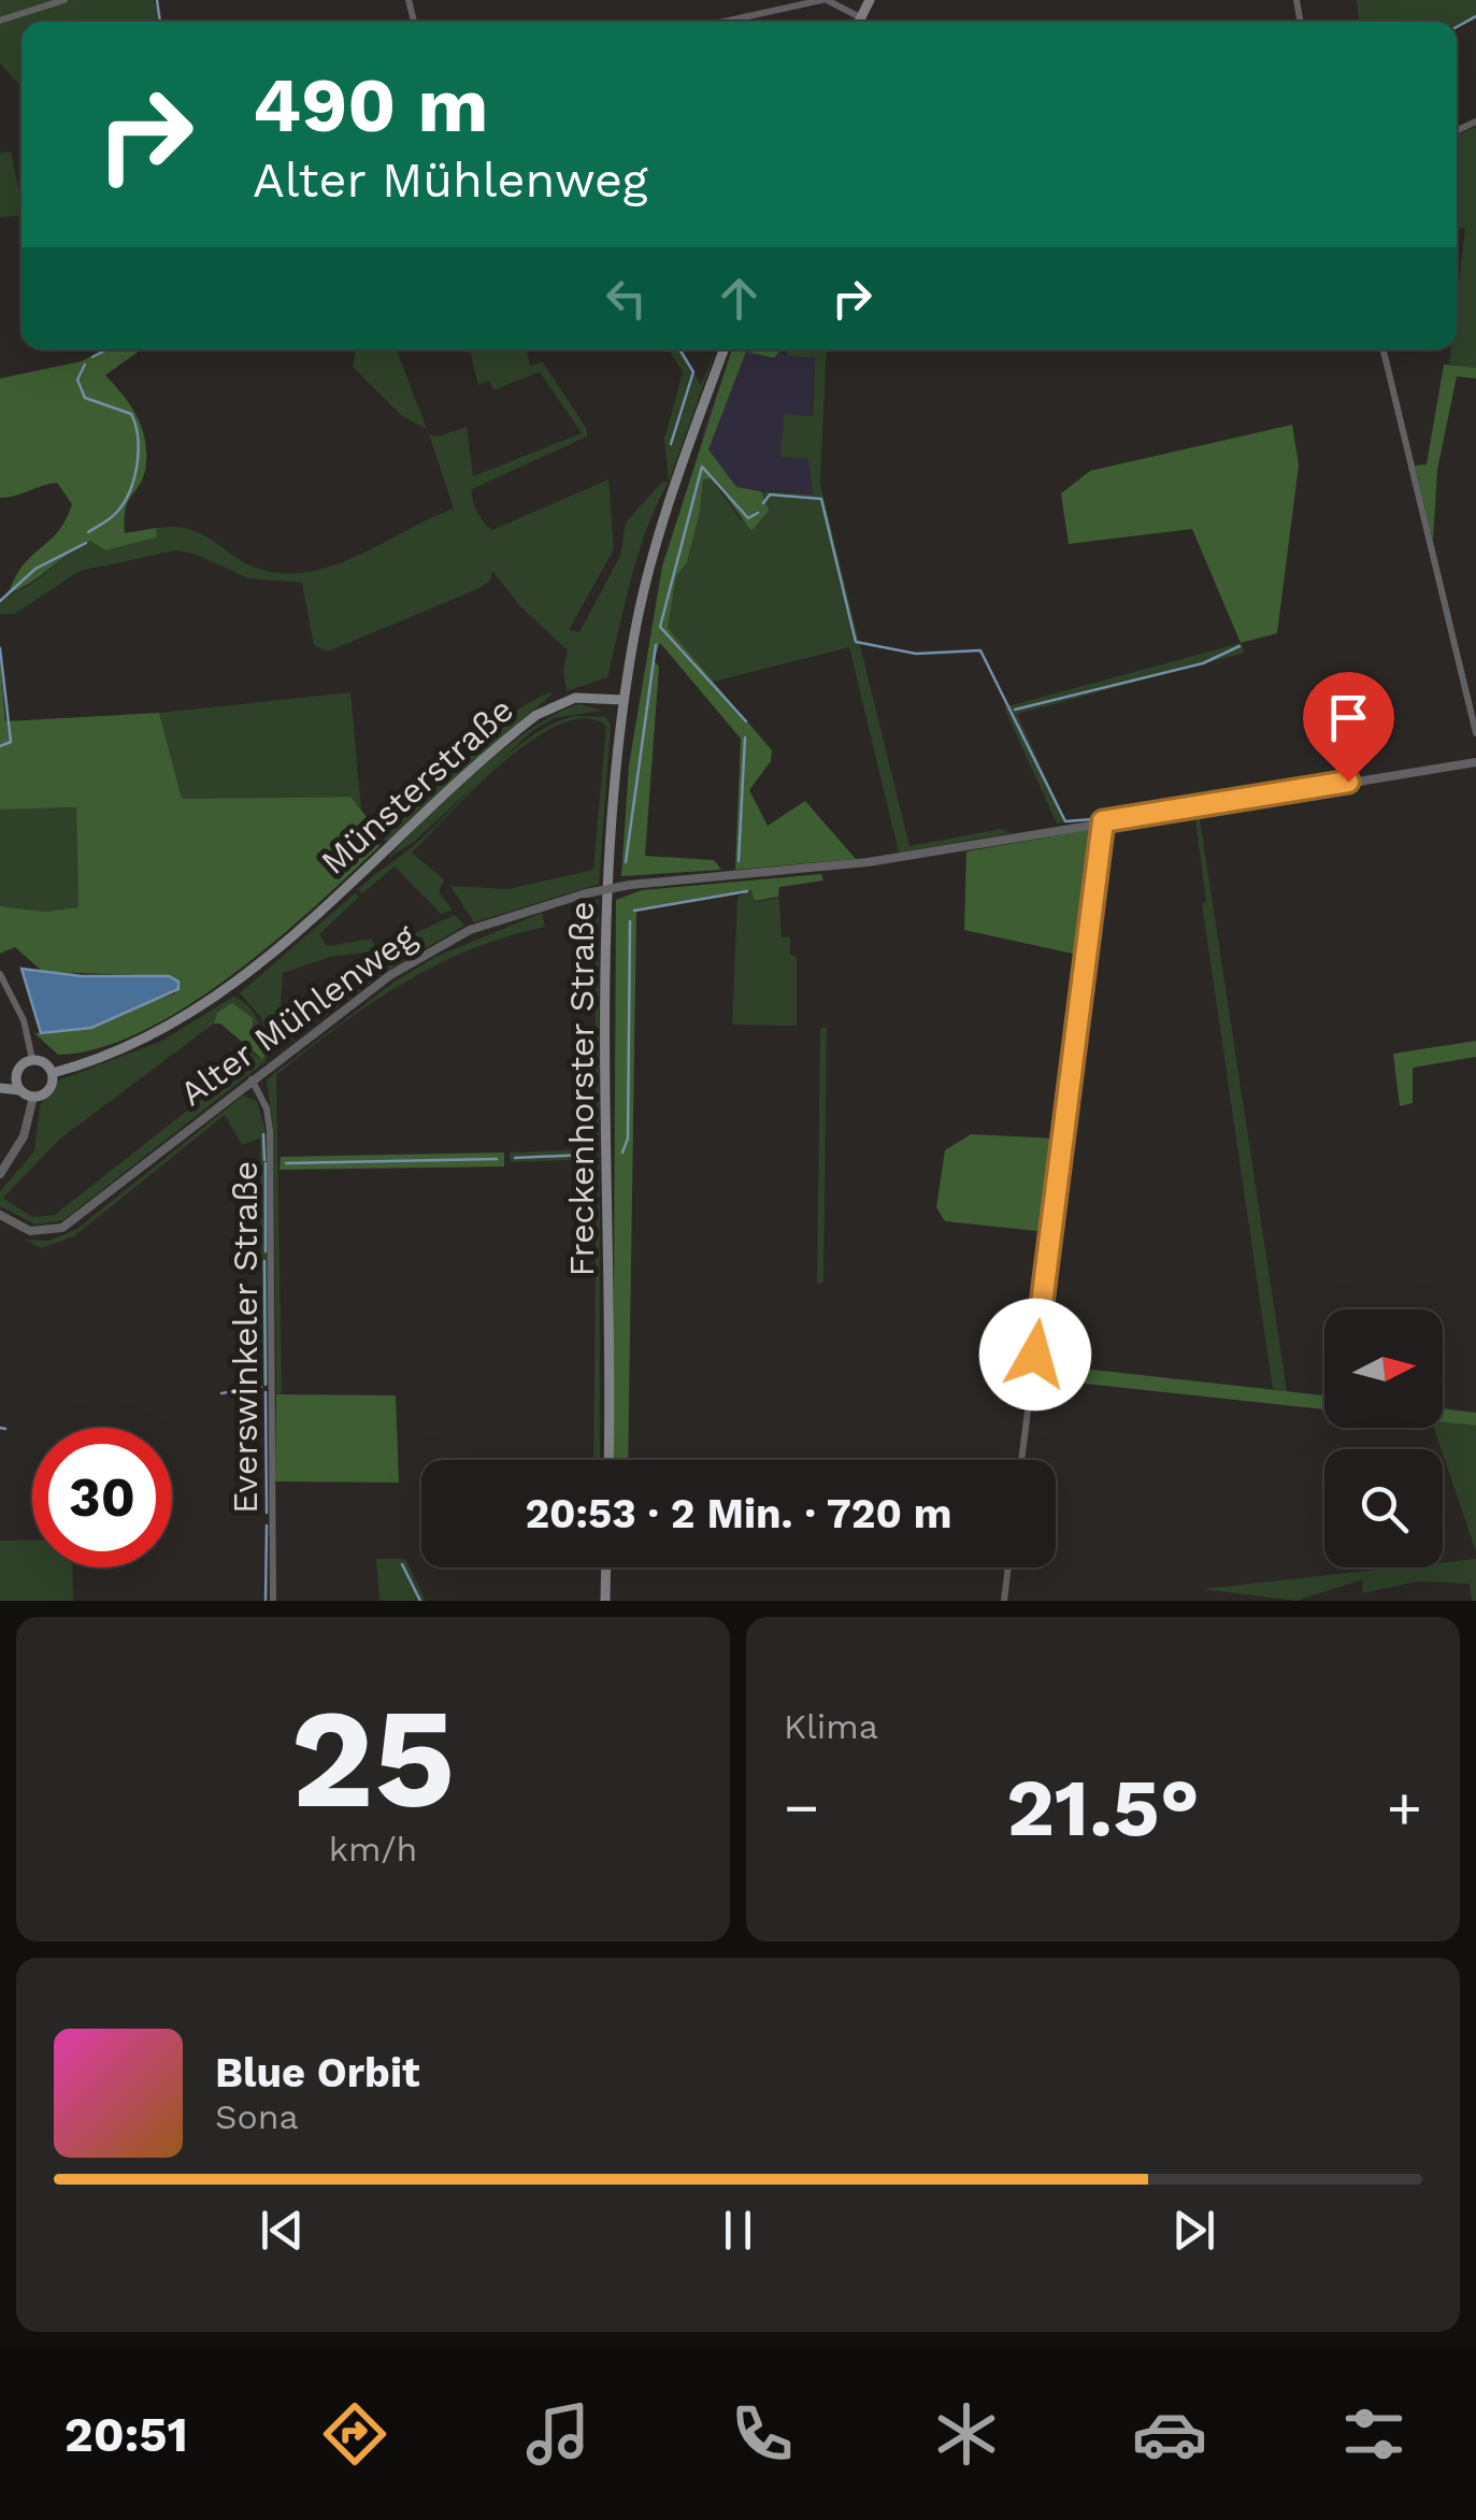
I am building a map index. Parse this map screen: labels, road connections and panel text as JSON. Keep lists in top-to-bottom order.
{
  "streets": {
    "main road": ["Münsterstraße", "Freckenhorster Straße"],
    "street": ["Alter Mühlenweg", "Everswinkeler Straße"]
  },
  "crossings": [
    ["Münsterstraße", "Freckenhorster Straße"],
    ["Alter Mühlenweg", "Everswinkeler Straße"]
  ],
  "north": "right",
  "page": {
    "turn": ["490 m", "Alter Mühlenweg"],
    "limit": "30",
    "trip": "20:53 · 2 Min. · 720 m",
    "tile": [
      ["25", "km/h"],
      "Klima"
    ],
    "heat": ["−", "21.5°", "+"],
    "song": ["Blue Orbit", "Sona"],
    "tabs": "20:51"
  }
}
